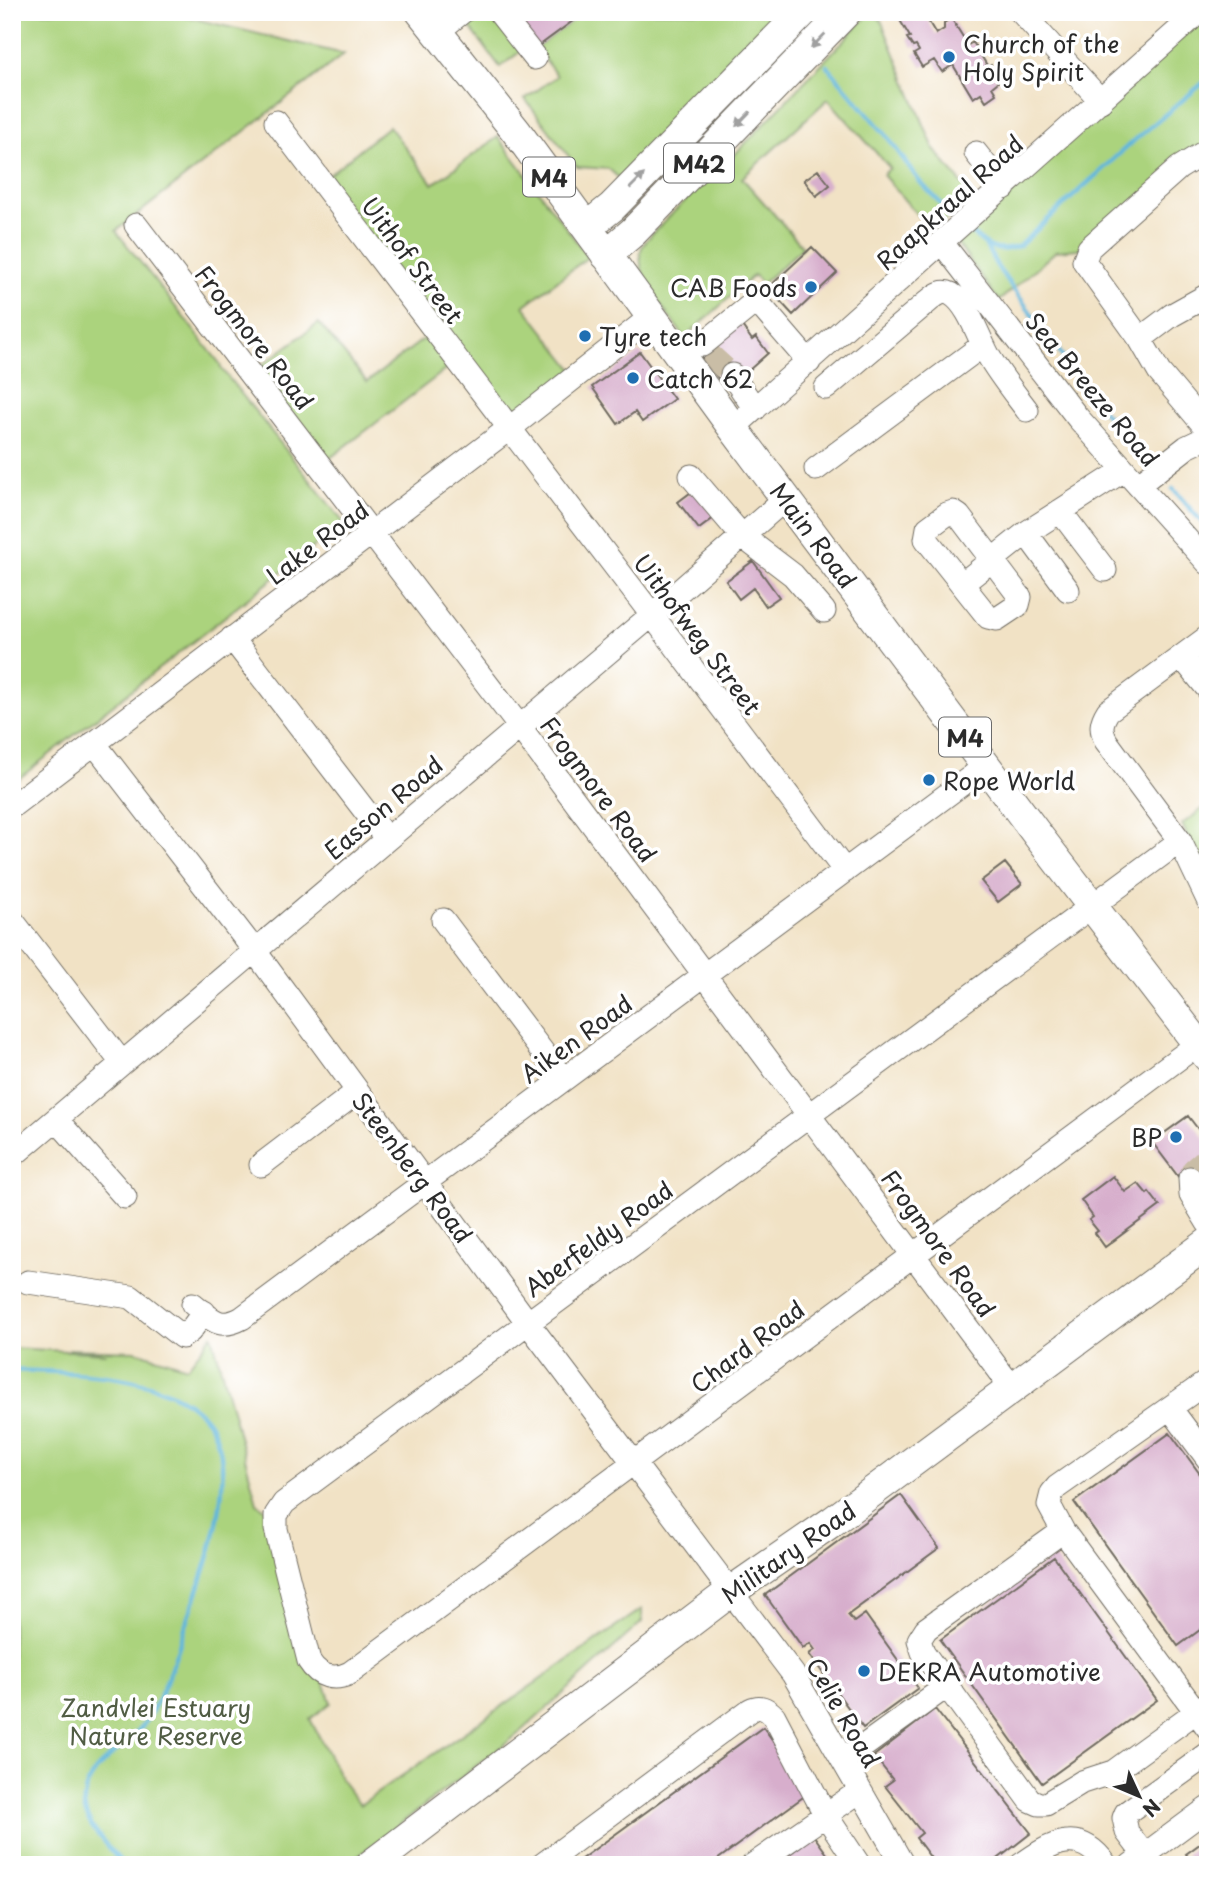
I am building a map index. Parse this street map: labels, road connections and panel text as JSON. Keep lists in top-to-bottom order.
{
  "streets": {
    "main road": [
      "M42",
      "M4",
      "Main Road",
      "Military Road"
    ],
    "street": [
      "Raapkraal Road",
      "Uithof Street",
      "Frogmore Road",
      "Sea Breeze Road",
      "Lake Road",
      "Uithofweg Street",
      "Easson Road",
      "Aiken Road",
      "Steenberg Road",
      "Aberfeldy Road",
      "Chard Road",
      "Celie Road"
    ]
  },
  "crossings": [
    ["M42", "Main Road"],
    ["Raapkraal Road", "Sea Breeze Road"],
    ["Raapkraal Road", "Main Road"],
    ["Uithof Street", "Lake Road"],
    ["Uithof Street", "Uithofweg Street"],
    ["Frogmore Road", "Lake Road"],
    ["Frogmore Road", "Easson Road"],
    ["Frogmore Road", "Aiken Road"],
    ["Frogmore Road", "Aberfeldy Road"],
    ["Frogmore Road", "Chard Road"],
    ["Frogmore Road", "Military Road"],
    ["Main Road", "Lake Road"],
    ["Main Road", "Easson Road"],
    ["Main Road", "Aiken Road"],
    ["Main Road", "Aberfeldy Road"],
    ["Main Road", "Chard Road"],
    ["Lake Road", "Uithofweg Street"],
    ["Lake Road", "Steenberg Road"],
    ["Uithofweg Street", "Easson Road"],
    ["Uithofweg Street", "Aiken Road"],
    ["Easson Road", "Steenberg Road"],
    ["Aiken Road", "Steenberg Road"],
    ["Steenberg Road", "Aberfeldy Road"],
    ["Steenberg Road", "Chard Road"],
    ["Steenberg Road", "Military Road"],
    ["Steenberg Road", "Celie Road"],
    ["Aberfeldy Road", "Chard Road"],
    ["Military Road", "Celie Road"]
  ],
  "parks": ["Zandvlei Estuary Nature Reserve"],
  "places": [
    "Church of the Holy Spirit",
    "CAB Foods",
    "Tyre tech",
    "Catch 62",
    "Rope World",
    "BP",
    "DEKRA Automotive"
  ],
  "north": "bottom right"
}
